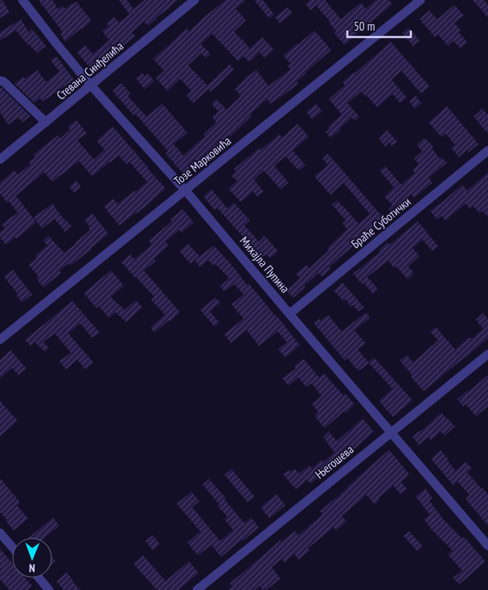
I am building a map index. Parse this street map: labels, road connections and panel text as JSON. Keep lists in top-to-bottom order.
{
  "streets": {
    "street": [
      "Стевана Синђелића",
      "Тозе Марковића",
      "Браће Суботички",
      "Михајла Пупина",
      "Његошева"
    ]
  },
  "crossings": [
    ["Стевана Синђелића", "Михајла Пупина"],
    ["Тозе Марковића", "Михајла Пупина"],
    ["Браће Суботички", "Михајла Пупина"],
    ["Михајла Пупина", "Његошева"]
  ],
  "scale_bar": "50 m",
  "north": "bottom"
}
